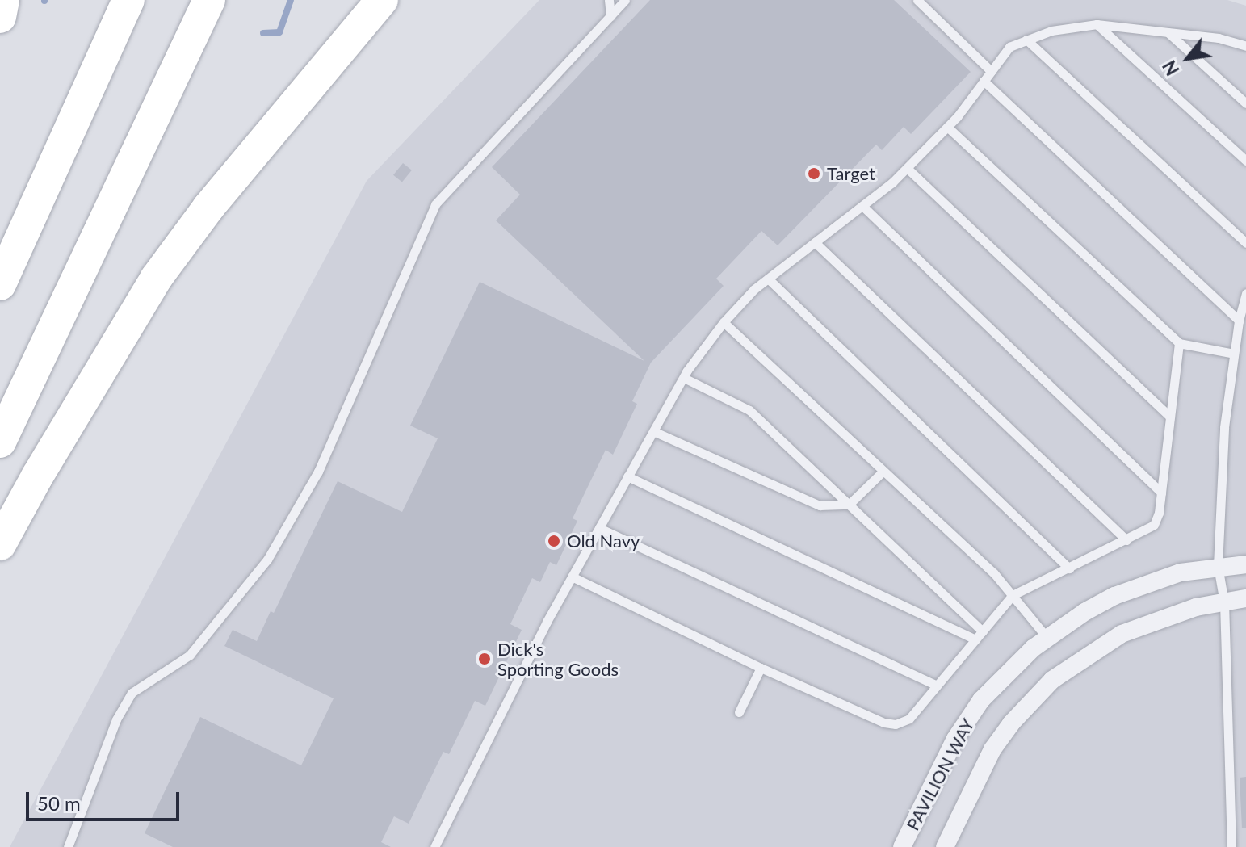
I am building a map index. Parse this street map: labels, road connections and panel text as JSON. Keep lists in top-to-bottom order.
{
  "streets": {
    "street": ["PAVILION WAY"]
  },
  "places": ["Target", "Old Navy", "Dick's Sporting Goods"],
  "scale_bar": "50 m",
  "north": "bottom left"
}
